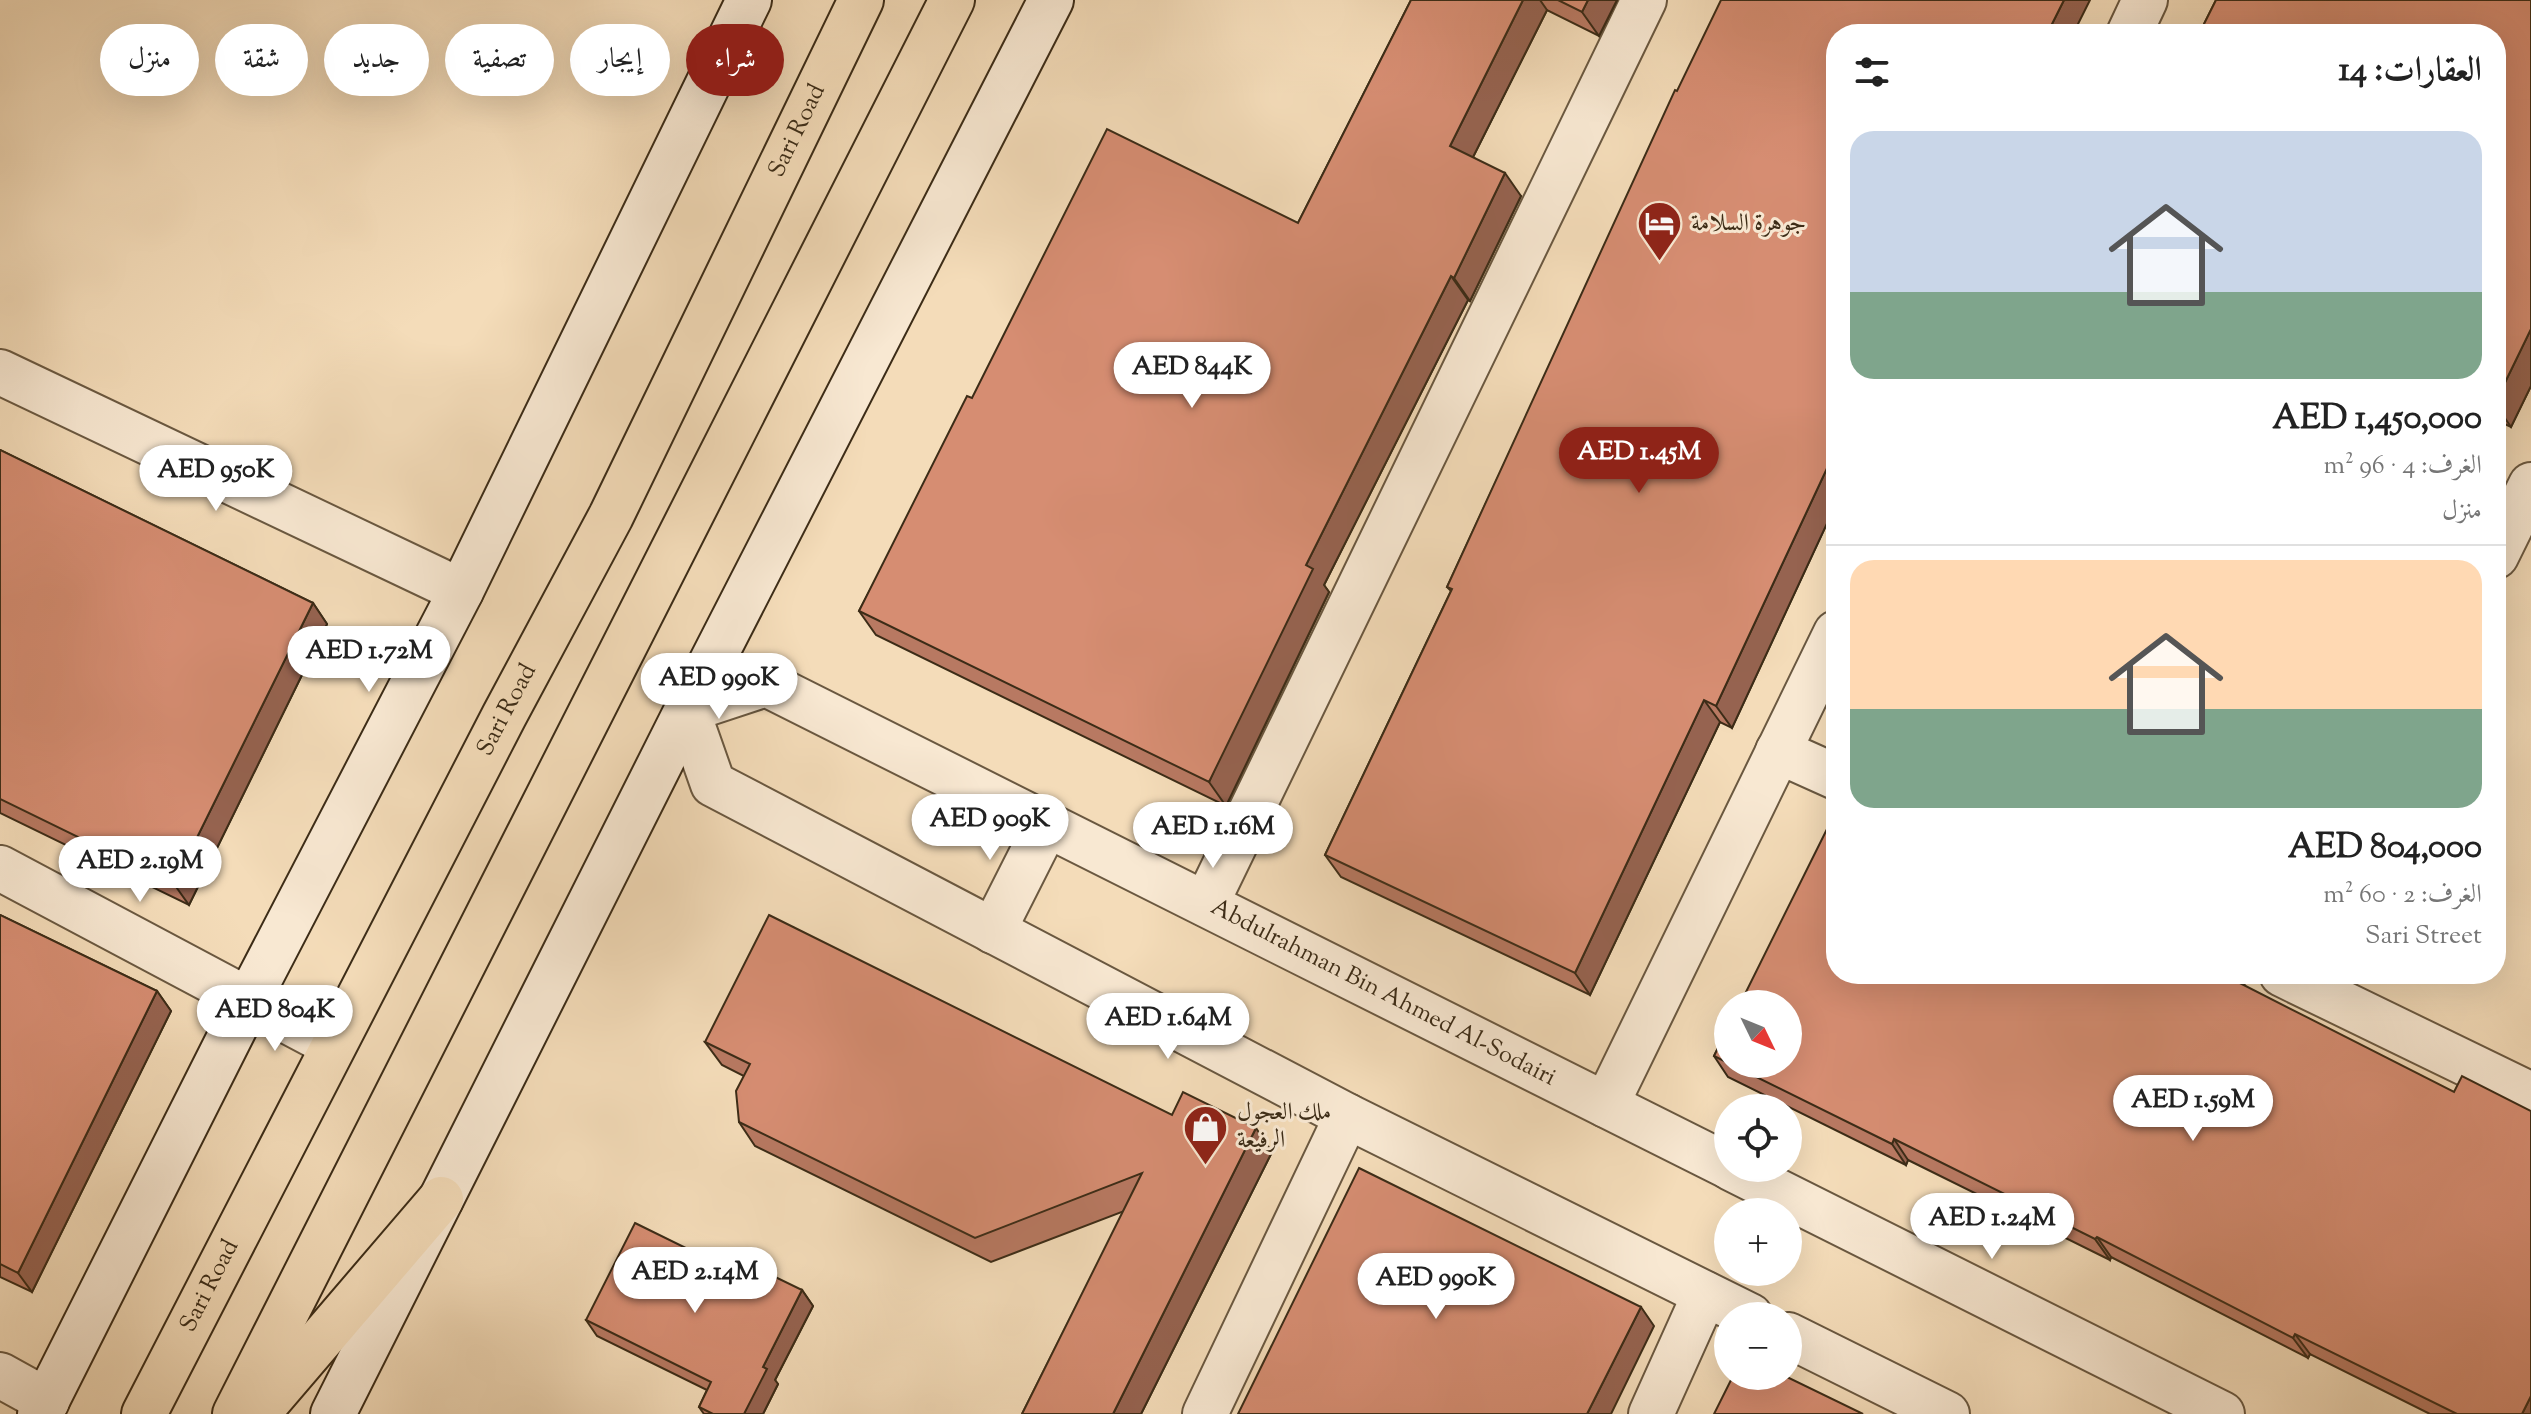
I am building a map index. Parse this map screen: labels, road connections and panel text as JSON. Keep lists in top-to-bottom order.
{
  "streets": {
    "main road": ["Sari Road"],
    "street": ["Abdulrahman Bin Ahmed Al-Sodairi"]
  },
  "places": {
    "hotel": ["جوهرة السلامة"],
    "shop": ["ملك العجول الرفيعة"]
  },
  "north": "bottom right",
  "page": {
    "chip": [
      "شراء",
      "إيجار",
      "تصفية",
      "جديد",
      "شقة",
      "منزل"
    ],
    "heading": "العقارات: 14",
    "list": [
      {
        "name": "AED 1,450,000",
        "note": "الغرف: 4 · 96 m² · منزل"
      },
      {
        "name": "AED 804,000",
        "note": "الغرف: 2 · 60 m² · Sari Street"
      }
    ],
    "price": [
      "AED 844K",
      "AED 1.45M",
      "AED 950K",
      "AED 1.72M",
      "AED 990K",
      "AED 909K",
      "AED 1.16M",
      "AED 2.19M",
      "AED 804K",
      "AED 1.64M",
      "AED 1.59M",
      "AED 1.24M",
      "AED 2.14M",
      "AED 990K"
    ],
    "map_buttons": ["+", "−"]
  }
}
